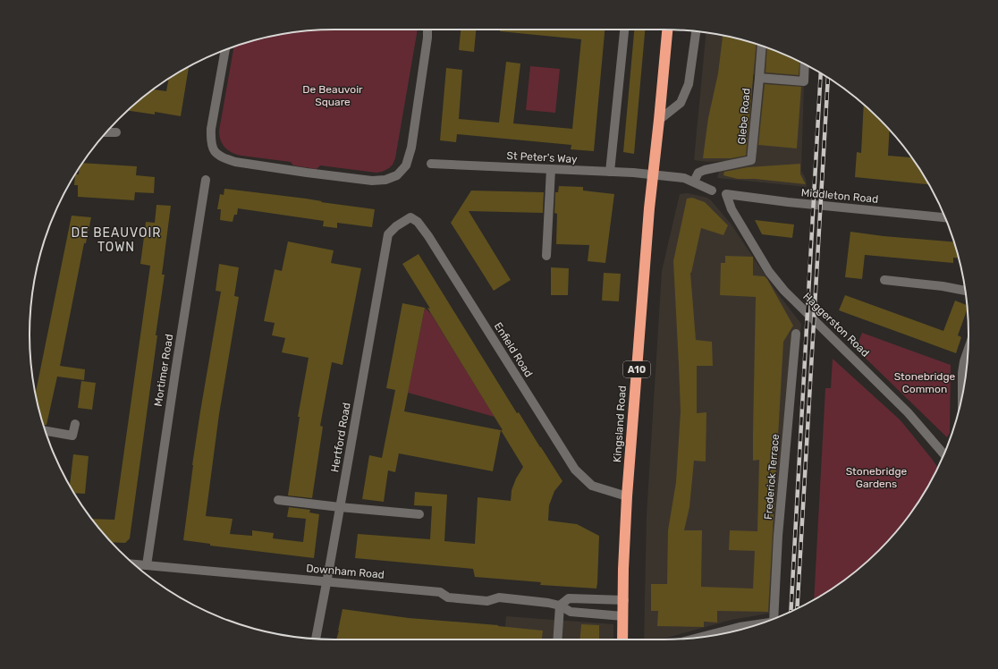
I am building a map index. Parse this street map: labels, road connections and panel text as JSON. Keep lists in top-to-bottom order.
{
  "streets": {
    "highway": ["A10", "Kingsland Road"],
    "street": [
      "Glebe Road",
      "St Peter's Way",
      "Middleton Road",
      "Haggerston Road",
      "Enfield Road",
      "Mortimer Road",
      "Hertford Road",
      "Frederick Terrace",
      "Downham Road"
    ]
  },
  "crossings": [
    ["St Peter's Way", "Kingsland Road"],
    ["Middleton Road", "Haggerston Road"],
    ["Enfield Road", "Kingsland Road"],
    ["Enfield Road", "Hertford Road"],
    ["Mortimer Road", "Downham Road"],
    ["Kingsland Road", "Downham Road"],
    ["Hertford Road", "Downham Road"]
  ],
  "districts": ["DE BEAUVOIR TOWN"],
  "parks": ["De Beauvoir Square", "Stonebridge Common", "Stonebridge Gardens"]
}
